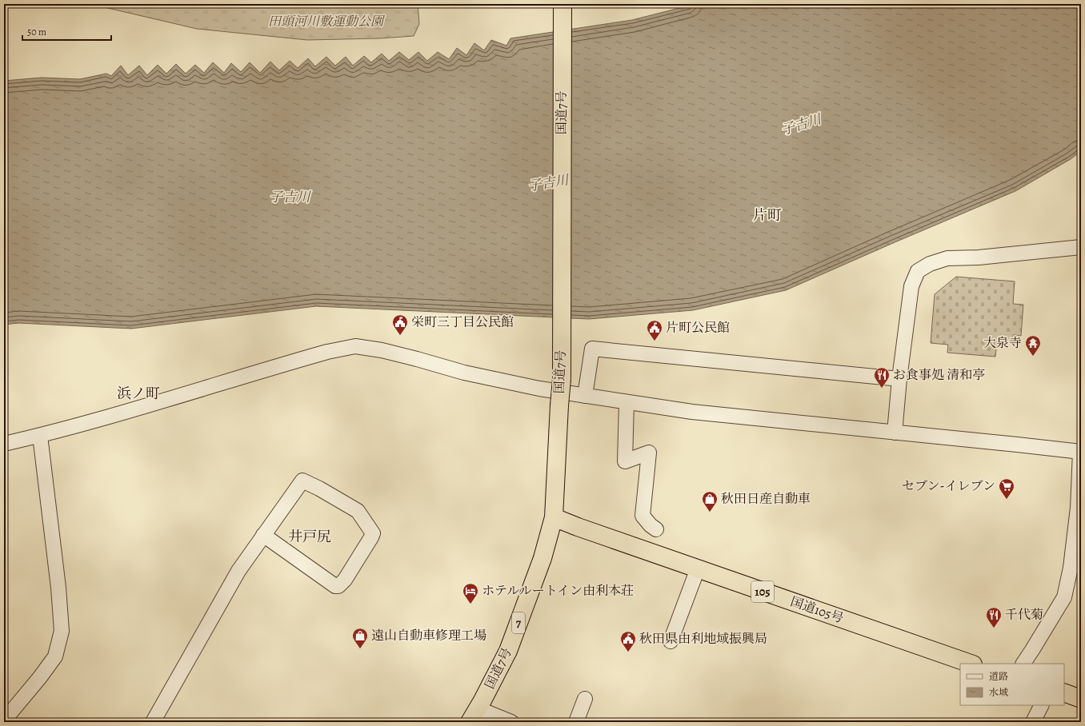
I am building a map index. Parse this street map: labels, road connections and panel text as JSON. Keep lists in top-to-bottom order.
{
  "streets": {
    "highway": [
      "国道7号",
      "105",
      "国道105号",
      "7"
    ]
  },
  "crossings": [
    ["国道7号", "国道105号"]
  ],
  "districts": ["片町", "浜ノ町", "井戸尻"],
  "water": ["子吉川"],
  "parks": ["田頭河川敷運動公園"],
  "places": {
    "public building": ["栄町三丁目公民館", "片町公民館", "秋田県由利地域振興局"],
    "temple": ["大泉寺"],
    "restaurant": ["お食事処 清和亭", "千代菊"],
    "supermarket": ["セブン-イレブン"],
    "shop": ["秋田日産自動車", "遠山自動車修理工場"],
    "hotel": ["ホテルルートイン由利本荘"]
  },
  "legend": ["道路", "水域"],
  "scale_bar": "50 m"
}
